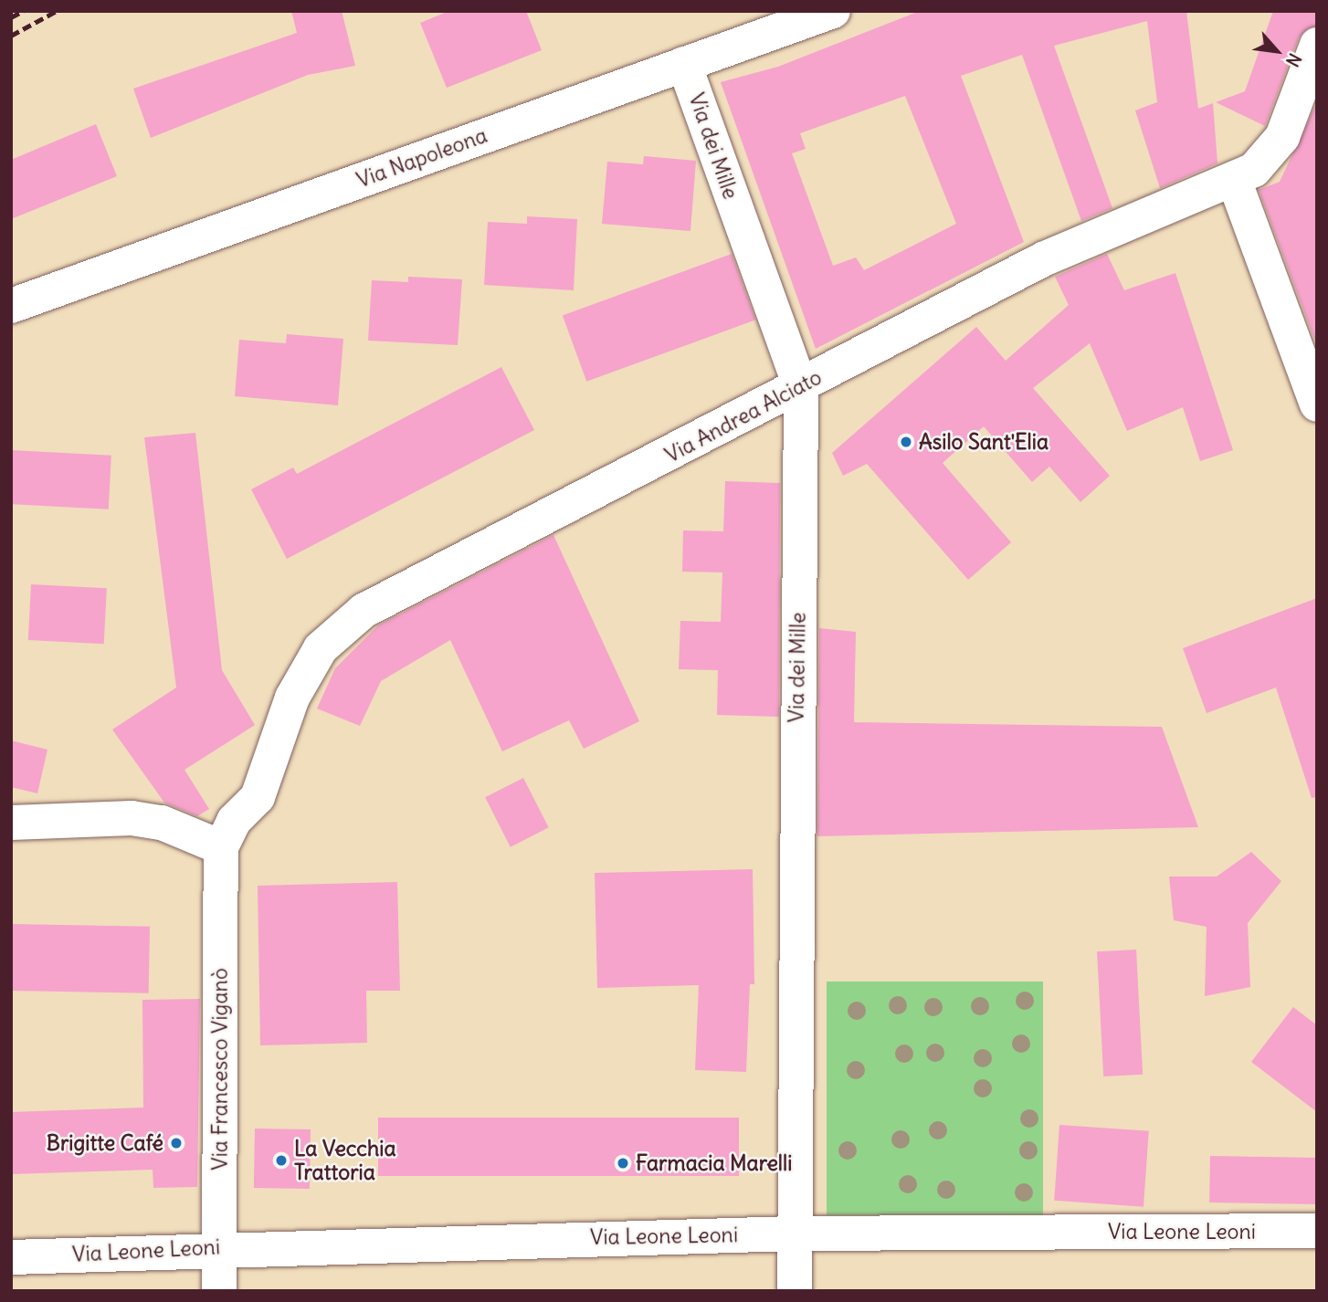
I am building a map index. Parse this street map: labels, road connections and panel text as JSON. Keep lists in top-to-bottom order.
{
  "streets": {
    "street": [
      "Via dei Mille",
      "Via Napoleona",
      "Via Andrea Alciato",
      "Via Francesco Viganò",
      "Via Leone Leoni"
    ]
  },
  "crossings": [
    ["Via dei Mille", "Via Napoleona"],
    ["Via dei Mille", "Via Andrea Alciato"],
    ["Via dei Mille", "Via Leone Leoni"],
    ["Via Andrea Alciato", "Via Francesco Viganò"],
    ["Via Francesco Viganò", "Via Leone Leoni"]
  ],
  "places": [
    "Asilo Sant'Elia",
    "Brigitte Café",
    "La Vecchia Trattoria",
    "Farmacia Marelli"
  ],
  "north": "bottom right"
}
